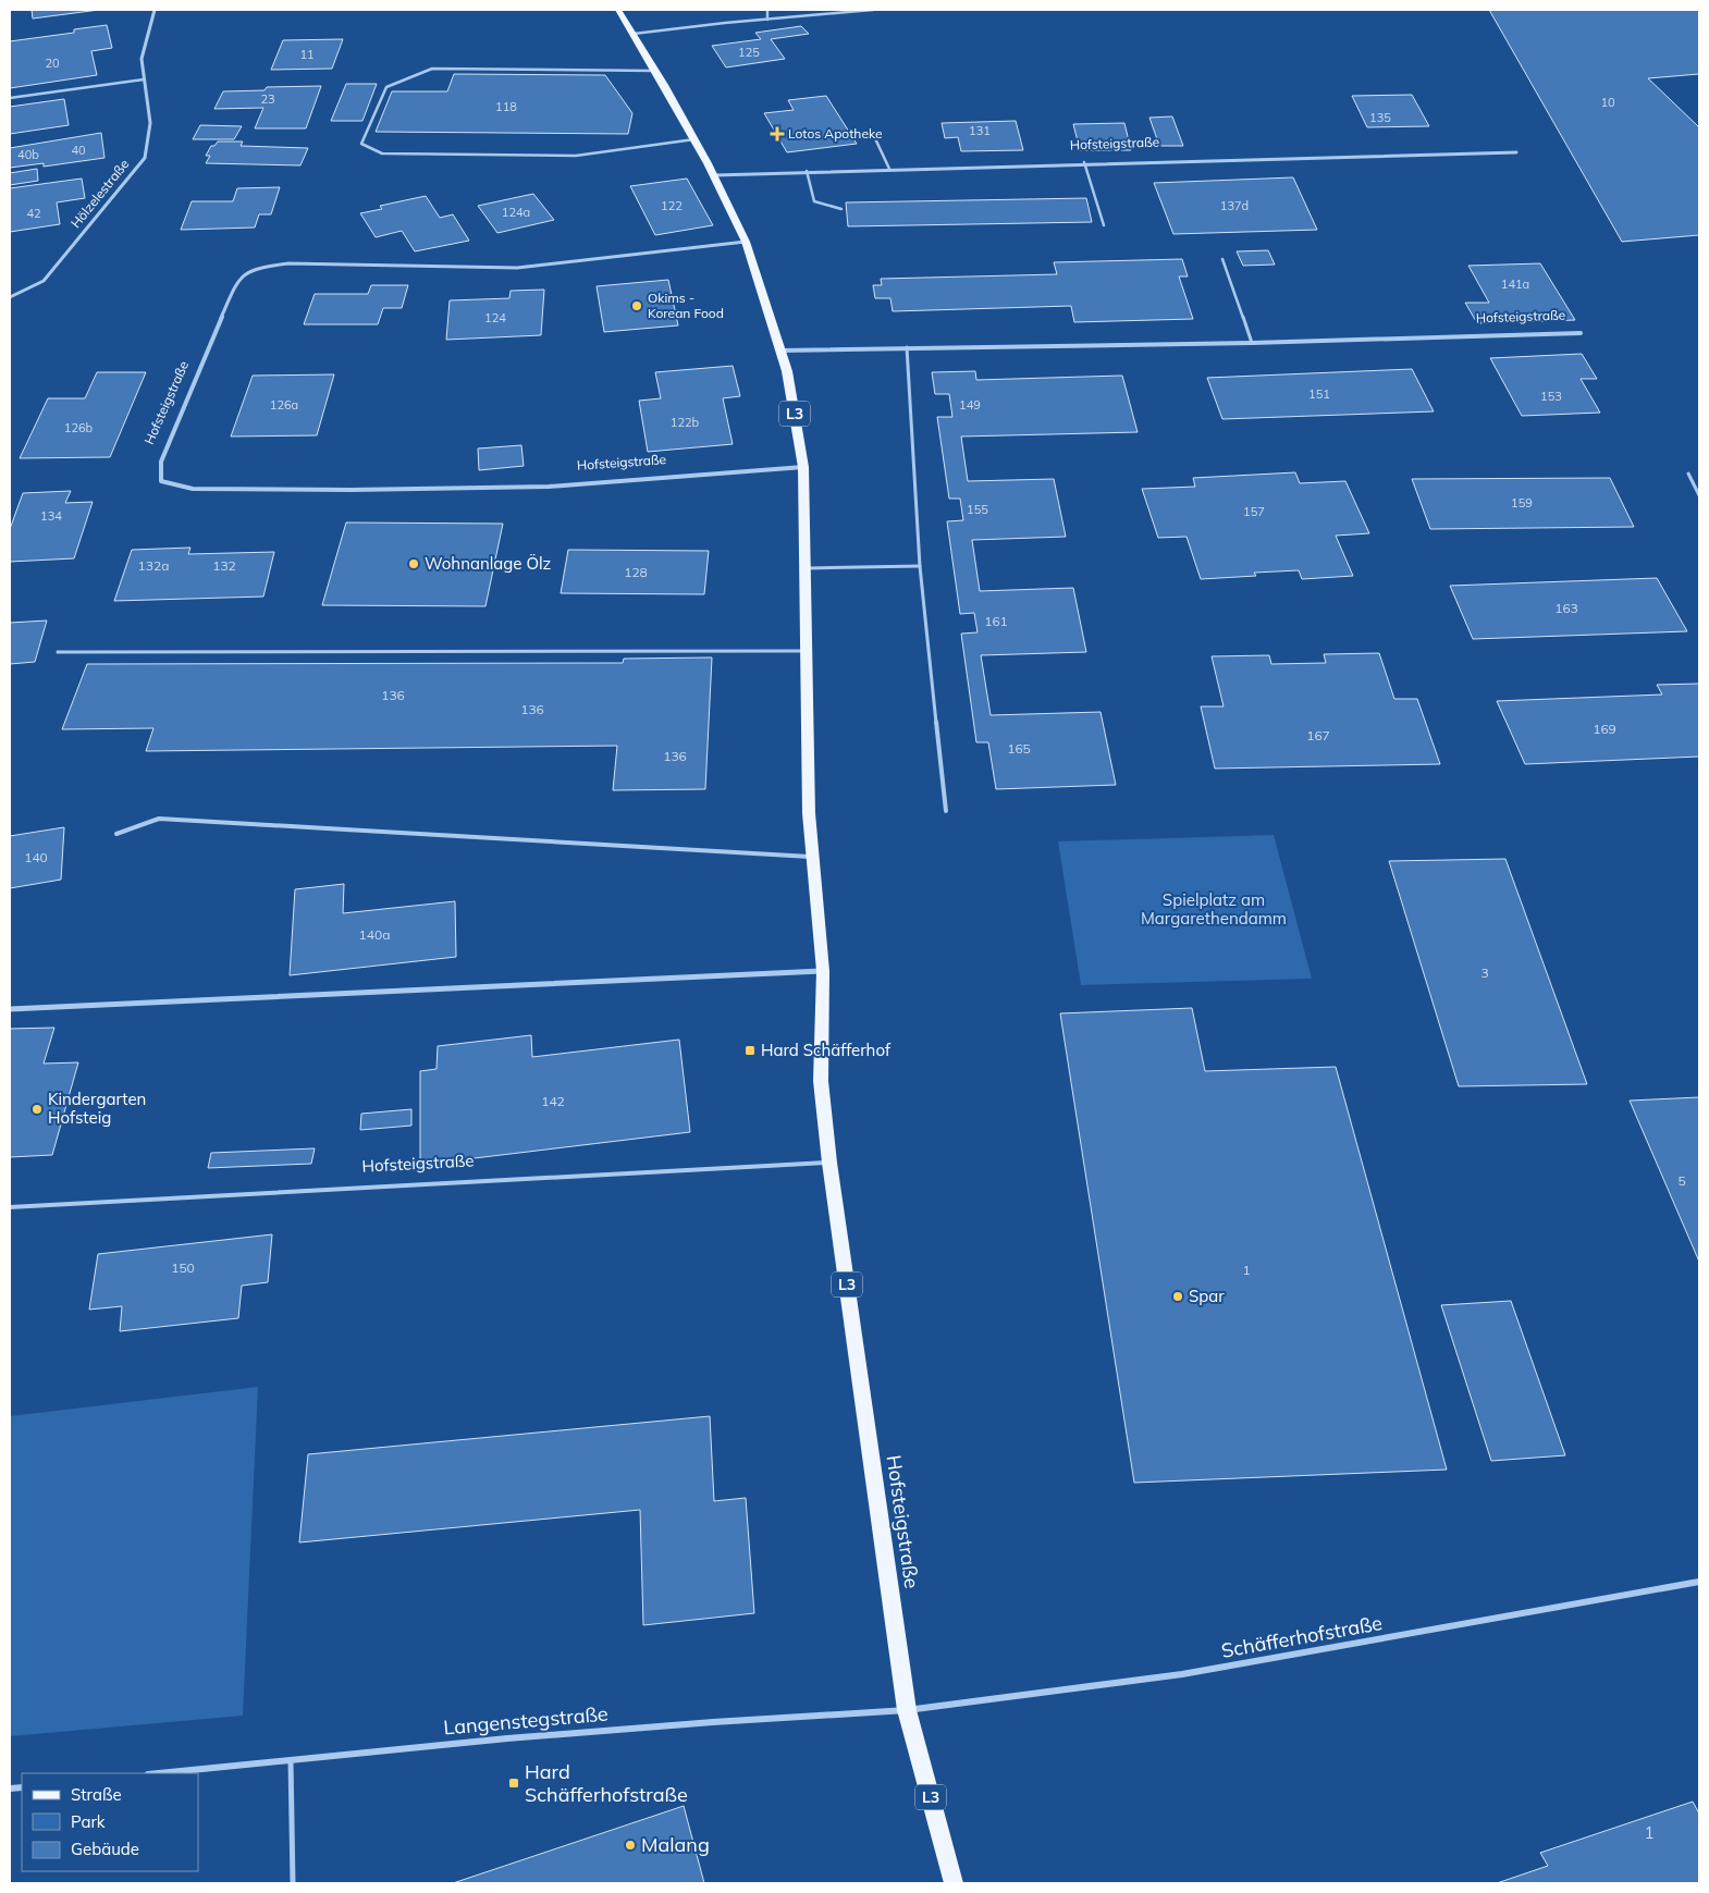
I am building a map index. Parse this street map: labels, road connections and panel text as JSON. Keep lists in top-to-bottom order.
{
  "streets": {
    "main road": ["Hofsteigstraße", "L3"],
    "street": ["Hölzelestraße", "Schäfferhofstraße", "Langenstegstraße"]
  },
  "crossings": [
    ["Hofsteigstraße", "Schäfferhofstraße"],
    ["Hofsteigstraße", "Langenstegstraße"],
    ["Schäfferhofstraße", "Langenstegstraße"]
  ],
  "parks": ["Spielplatz am Margarethendamm"],
  "places": {
    "health": ["Lotos Apotheke"],
    "other": [
      "Okims - Korean Food",
      "Wohnanlage Ölz",
      "Kindergarten Hofsteig",
      "Spar",
      "Malang"
    ],
    "transit": ["Hard Schäfferhof", "Hard Schäfferhofstraße"]
  },
  "house_numbers": [
    "125",
    "11",
    "20",
    "23",
    "10",
    "118",
    "135",
    "131",
    "40",
    "40b",
    "122",
    "137d",
    "124a",
    "42",
    "141a",
    "124",
    "151",
    "153",
    "126a",
    "149",
    "122b",
    "126b",
    "159",
    "155",
    "157",
    "134",
    "132a",
    "132",
    "128",
    "163",
    "161",
    "136",
    "136",
    "169",
    "167",
    "165",
    "136",
    "140",
    "140a",
    "3",
    "142",
    "5",
    "150",
    "1",
    "1"
  ],
  "legend": ["Straße", "Park", "Gebäude"]
}
